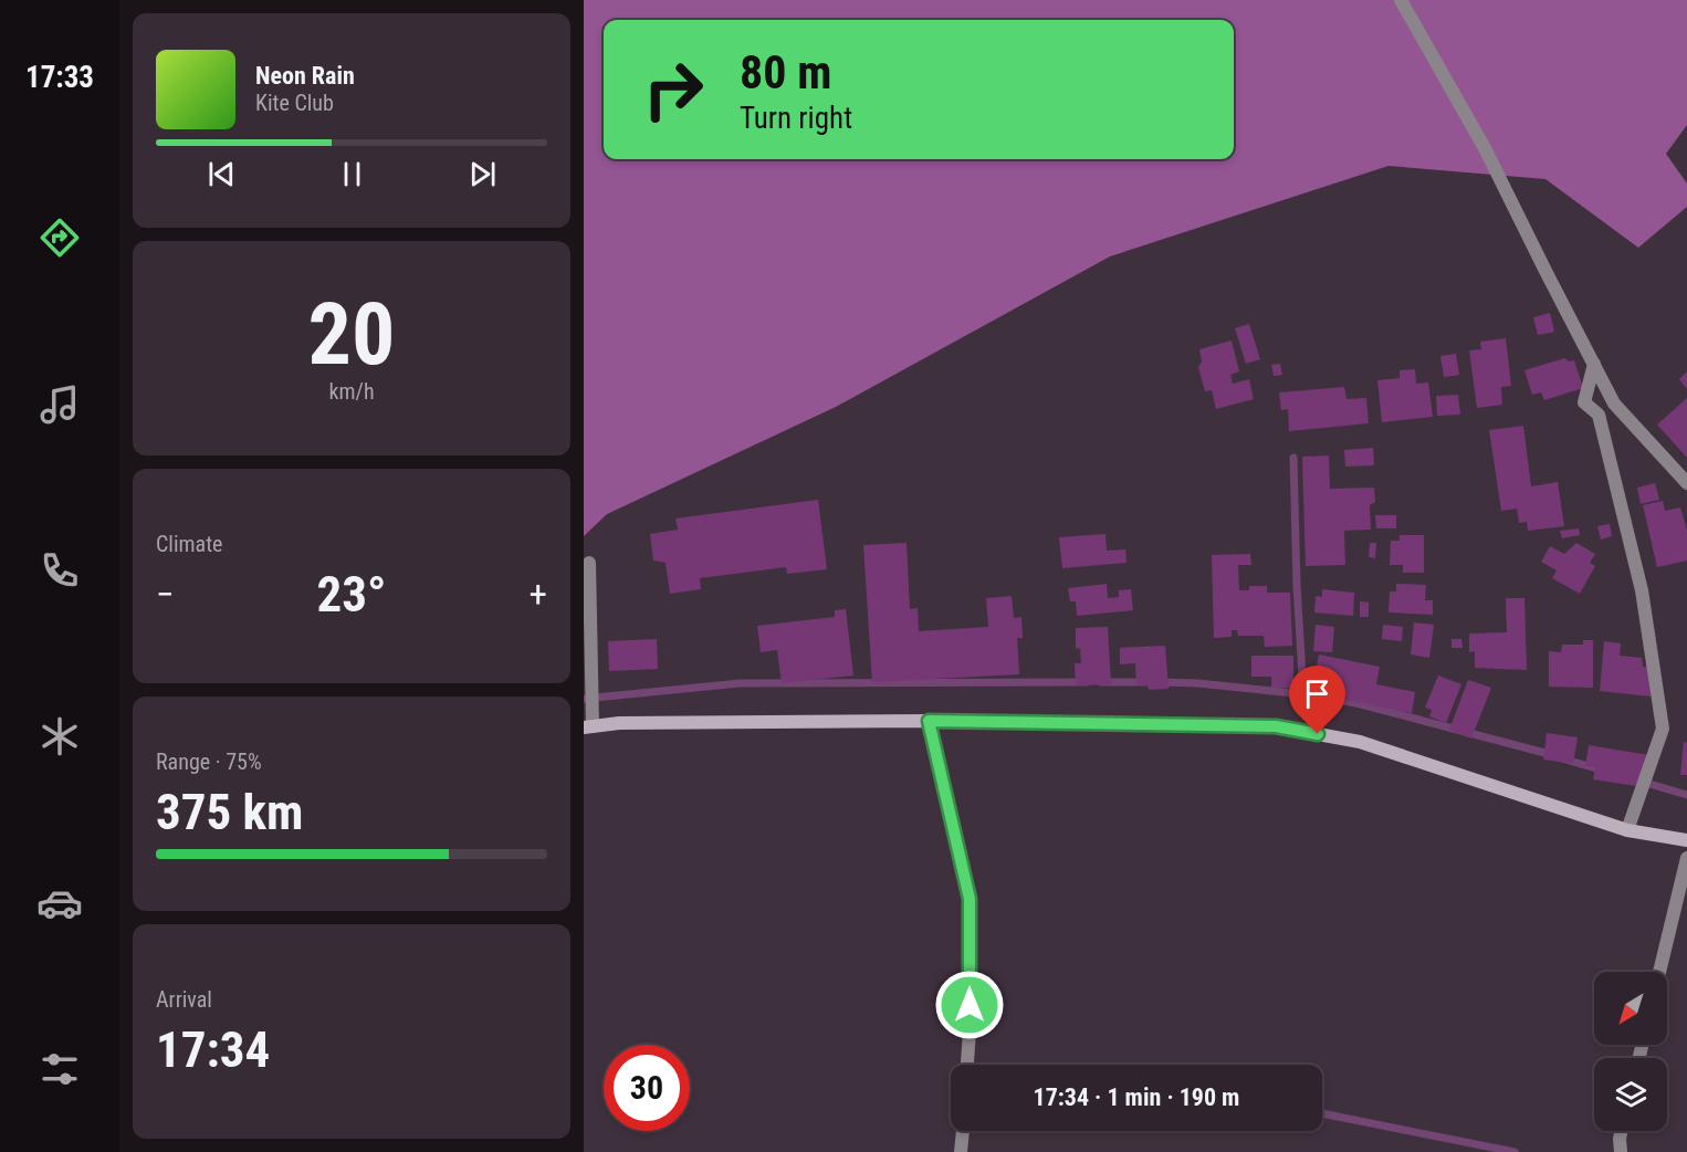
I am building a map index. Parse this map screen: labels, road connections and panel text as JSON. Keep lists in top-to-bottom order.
{
  "north": "bottom left",
  "page": {
    "tabs": "17:33",
    "turn": ["80 m", "Turn right"],
    "song": ["Neon Rain", "Kite Club"],
    "tile": [
      ["20", "km/h"],
      "Climate",
      ["Range · 75%", "375 km"],
      ["Arrival", "17:34"]
    ],
    "heat": ["−", "23°", "+"],
    "limit": "30",
    "trip": "17:34 · 1 min · 190 m"
  }
}
